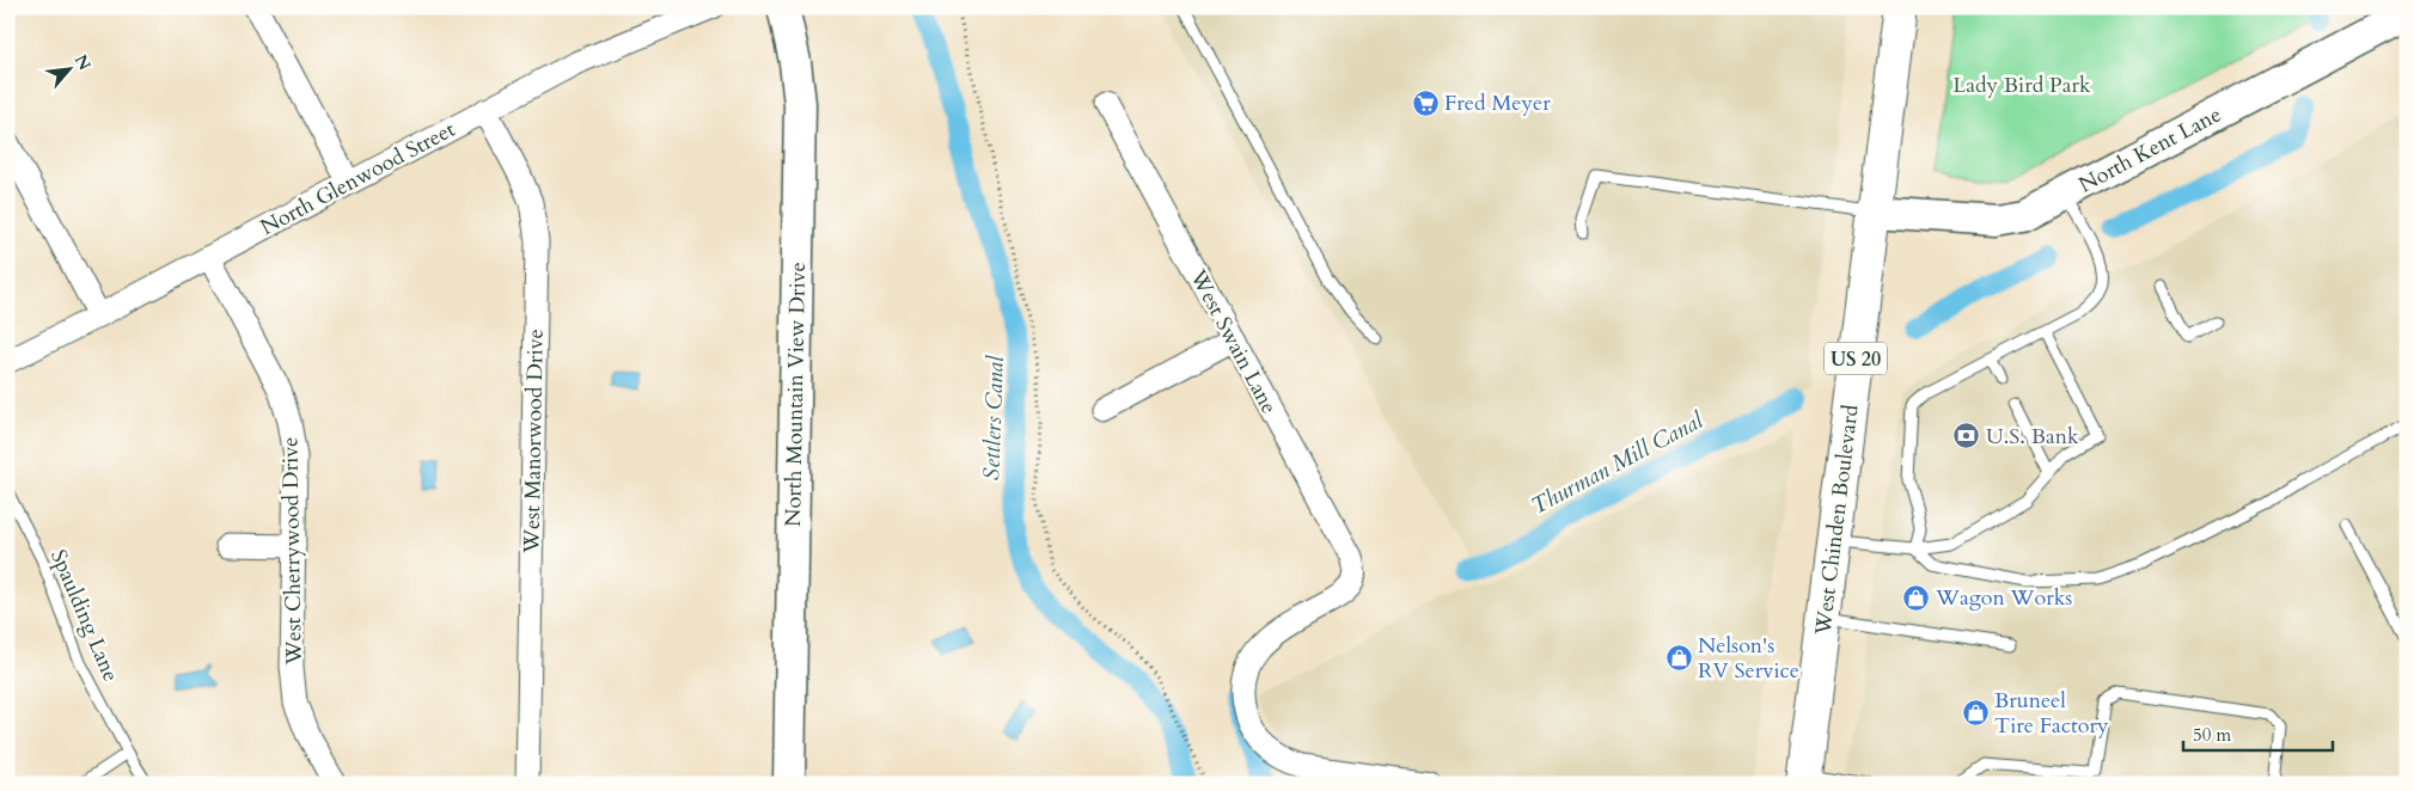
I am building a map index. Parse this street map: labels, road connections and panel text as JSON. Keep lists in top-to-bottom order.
{
  "streets": {
    "main road": [
      "North Kent Lane",
      "US 20",
      "North Mountain View Drive",
      "West Chinden Boulevard"
    ],
    "street": [
      "North Glenwood Street",
      "West Swain Lane",
      "West Manorwood Drive",
      "West Cherrywood Drive"
    ],
    "lane": ["Spaulding Lane"]
  },
  "crossings": [
    ["North Kent Lane", "West Chinden Boulevard"],
    ["North Glenwood Street", "West Manorwood Drive"],
    ["North Glenwood Street", "West Cherrywood Drive"]
  ],
  "water": ["Settlers Canal", "Thurman Mill Canal"],
  "parks": ["Lady Bird Park"],
  "places": {
    "supermarket": ["Fred Meyer"],
    "bank": ["U.S. Bank"],
    "shop": ["Wagon Works", "Nelson's RV Service", "Bruneel Tire Factory"]
  },
  "scale_bar": "50 m",
  "north": "top right"
}
